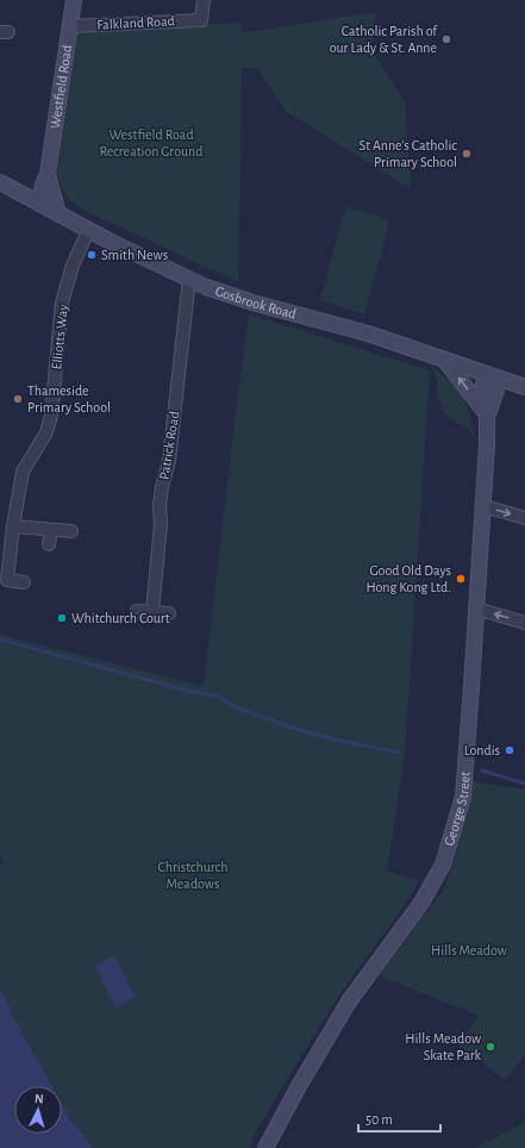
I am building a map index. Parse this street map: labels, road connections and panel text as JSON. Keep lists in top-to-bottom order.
{
  "streets": {
    "main road": ["Westfield Road", "Gosbrook Road", "George Street"],
    "street": ["Falkland Road", "Elliotts Way", "Patrick Road"]
  },
  "crossings": [
    ["Falkland Road", "Westfield Road"],
    ["Westfield Road", "Gosbrook Road"],
    ["Gosbrook Road", "Elliotts Way"],
    ["Gosbrook Road", "Patrick Road"],
    ["Gosbrook Road", "George Street"]
  ],
  "parks": ["Westfield Road Recreation Ground", "Christchurch Meadows", "Hills Meadow"],
  "places": [
    "Catholic Parish of our Lady & St. Anne",
    "St Anne's Catholic Primary School",
    "Smith News",
    "Thameside Primary School",
    "Good Old Days Hong Kong Ltd.",
    "Whitchurch Court",
    "Londis",
    "Hills Meadow Skate Park"
  ],
  "scale_bar": "50 m",
  "north": "top"
}
